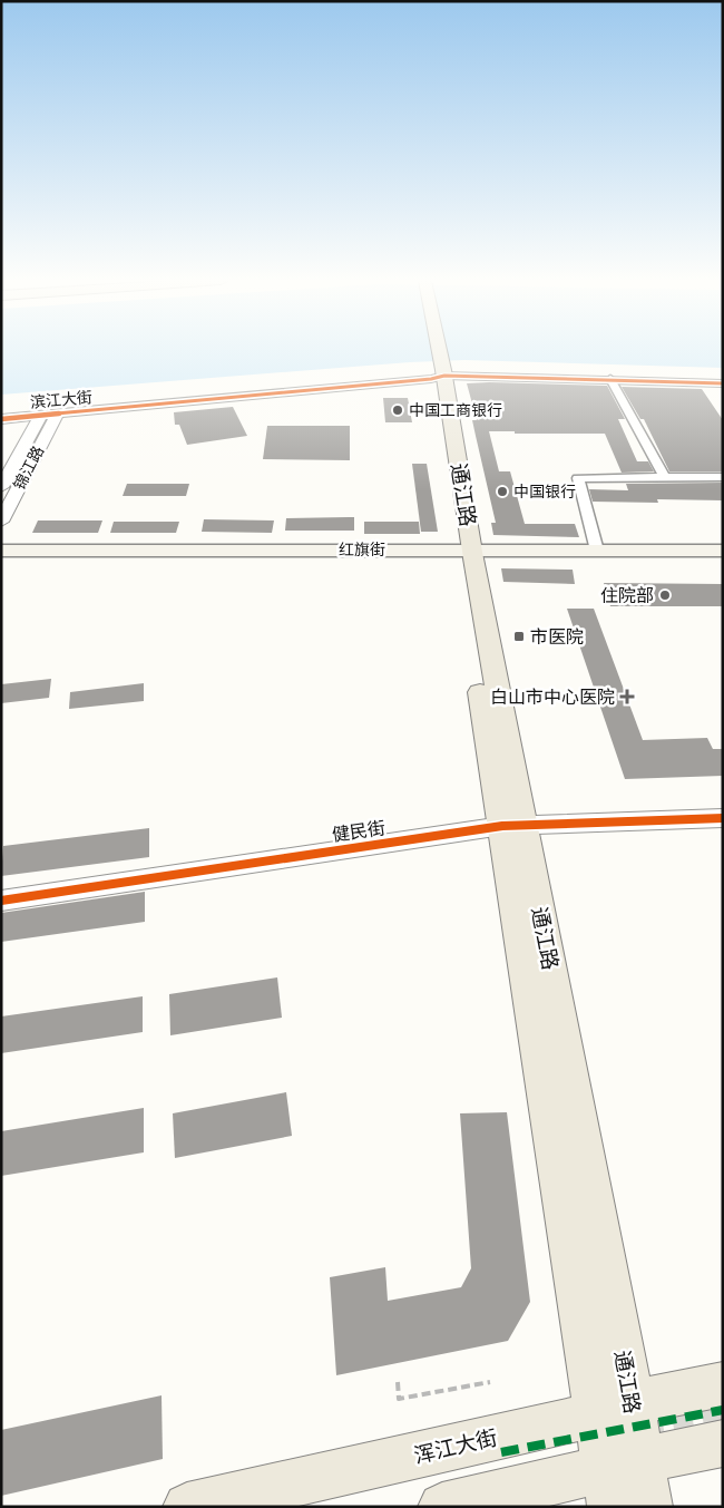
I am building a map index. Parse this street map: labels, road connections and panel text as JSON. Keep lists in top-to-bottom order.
{
  "streets": {
    "main road": ["通江路", "红旗街", "浑江大街"],
    "street": ["滨江大街", "锦江路", "健民街"]
  },
  "crossings": [
    ["滨江大街", "锦江路"],
    ["滨江大街", "通江路"],
    ["通江路", "红旗街"],
    ["通江路", "健民街"],
    ["通江路", "浑江大街"]
  ],
  "places": {
    "other": ["中国工商银行", "中国银行", "住院部"],
    "transit": ["市医院"],
    "health": ["白山市中心医院"]
  }
}
